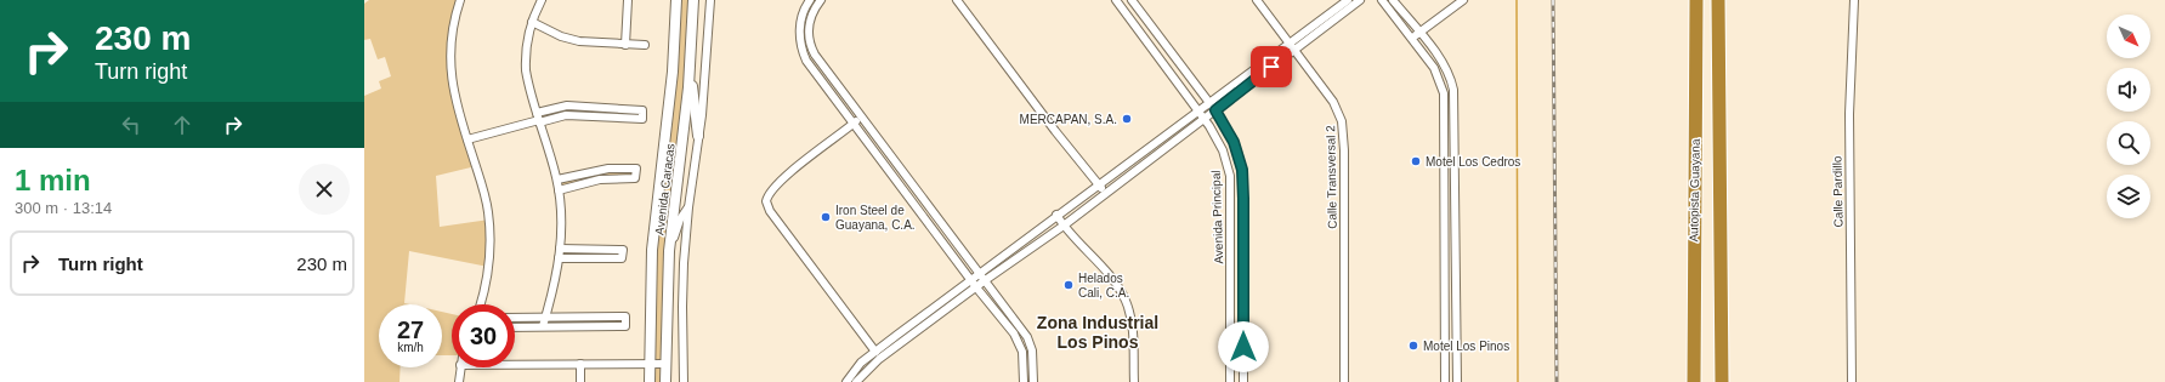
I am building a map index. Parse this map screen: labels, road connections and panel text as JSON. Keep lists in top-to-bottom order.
{
  "streets": {
    "highway": ["Autopista Guayana"],
    "street": [
      "Calle Transversal 2",
      "Avenida Caracas",
      "Calle Pardillo",
      "Avenida Principal"
    ]
  },
  "districts": ["Zona Industrial Los Pinos"],
  "places": [
    "MERCAPAN, S.A.",
    "Motel Los Cedros",
    "Iron Steel de Guayana, C.A.",
    "Helados Cali, C.A.",
    "Motel Los Pinos"
  ],
  "north": "bottom right",
  "page": {
    "turn": ["230 m", "Turn right"],
    "heading": ["1 min", "300 m · 13:14"],
    "list": [
      {
        "name": "Turn right",
        "value": "230 m"
      }
    ],
    "speed": "27 km/h",
    "limit": "30"
  }
}
